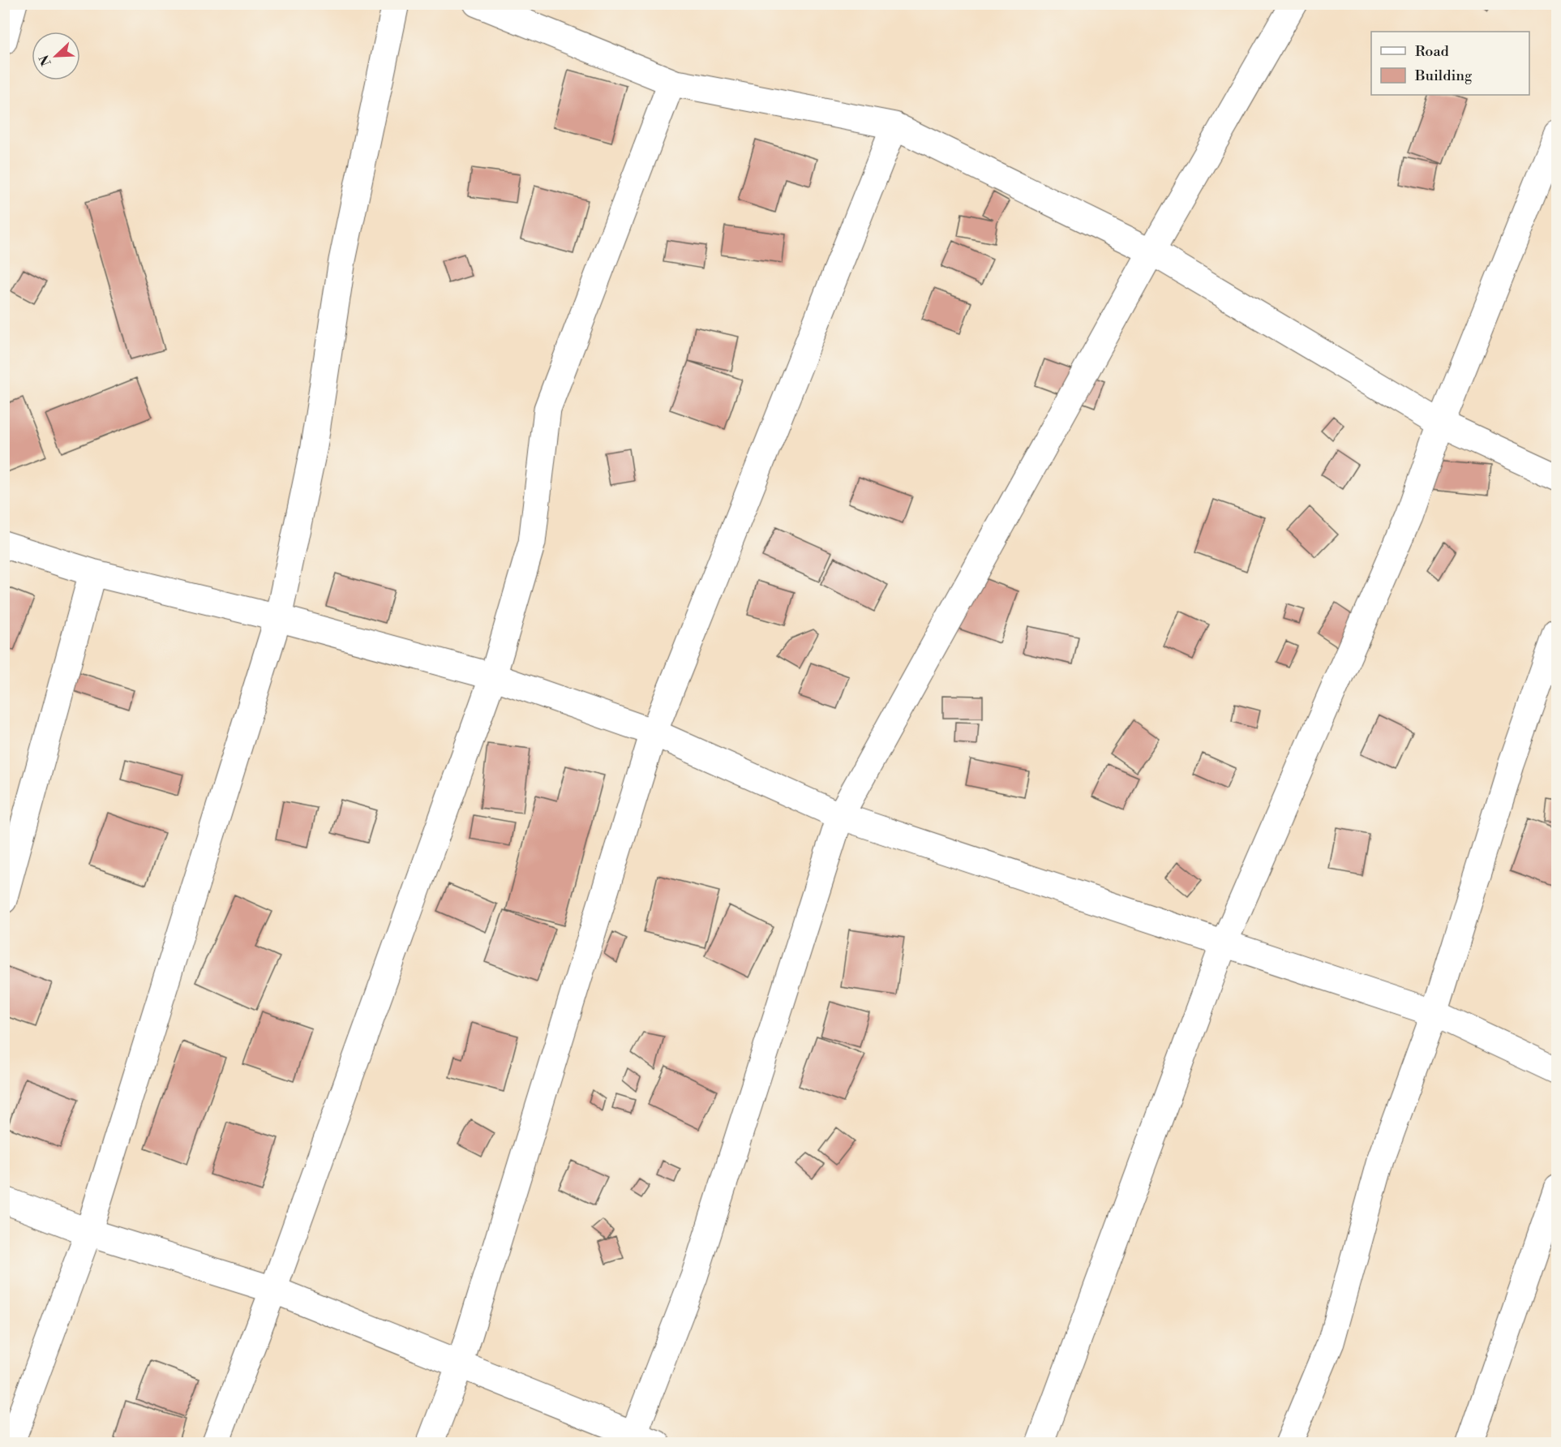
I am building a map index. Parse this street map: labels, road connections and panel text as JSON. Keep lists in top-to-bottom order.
{
  "legend": ["Road", "Building"],
  "north": "bottom left"
}
